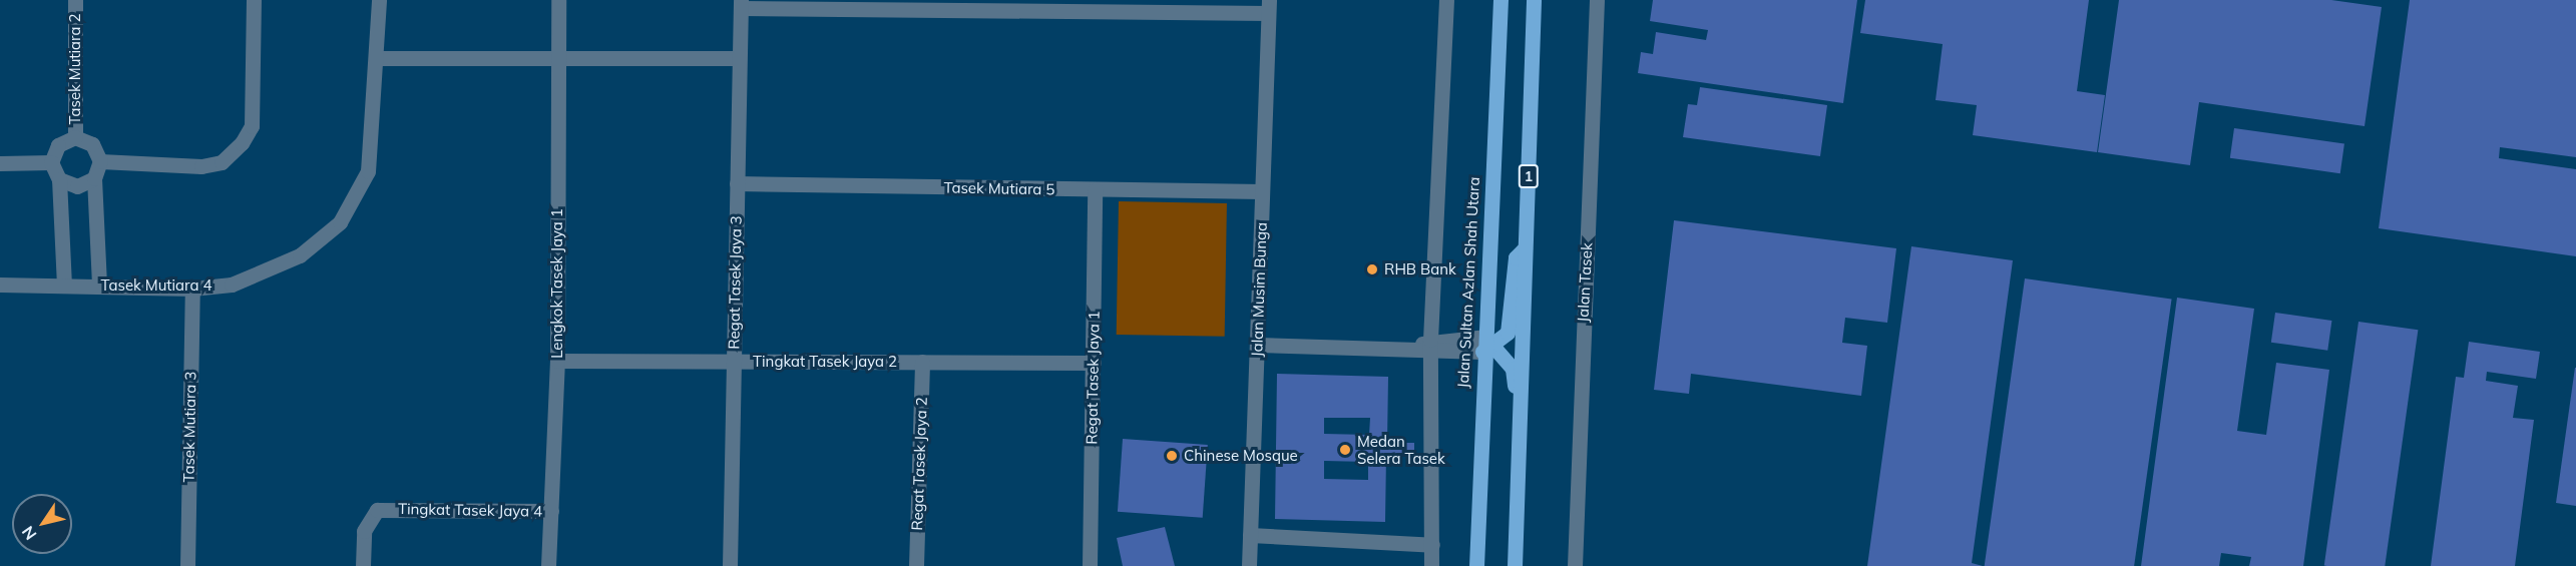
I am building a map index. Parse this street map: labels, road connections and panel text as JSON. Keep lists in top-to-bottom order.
{
  "streets": {
    "main road": ["1", "Jalan Sultan Azlan Shah Utara"],
    "street": [
      "Tasek Mutiara 2",
      "Tasek Mutiara 5",
      "Regat Tasek Jaya 3",
      "Jalan Tasek",
      "Lengkok Tasek Jaya 1",
      "Tasek Mutiara 4",
      "Jalan Musim Bunga",
      "Tingkat Tasek Jaya 2",
      "Regat Tasek Jaya 1",
      "Tasek Mutiara 3",
      "Regat Tasek Jaya 2",
      "Tingkat Tasek Jaya 4"
    ]
  },
  "crossings": [
    ["Tasek Mutiara 5", "Regat Tasek Jaya 3"],
    ["Tasek Mutiara 5", "Jalan Musim Bunga"],
    ["Tasek Mutiara 5", "Regat Tasek Jaya 1"],
    ["Regat Tasek Jaya 3", "Tingkat Tasek Jaya 2"],
    ["Lengkok Tasek Jaya 1", "Tingkat Tasek Jaya 2"],
    ["Lengkok Tasek Jaya 1", "Tingkat Tasek Jaya 4"],
    ["Tasek Mutiara 4", "Tasek Mutiara 3"],
    ["Tingkat Tasek Jaya 2", "Regat Tasek Jaya 1"],
    ["Tingkat Tasek Jaya 2", "Regat Tasek Jaya 2"]
  ],
  "places": ["RHB Bank", "Medan Selera Tasek", "Chinese Mosque"],
  "north": "bottom left"
}
